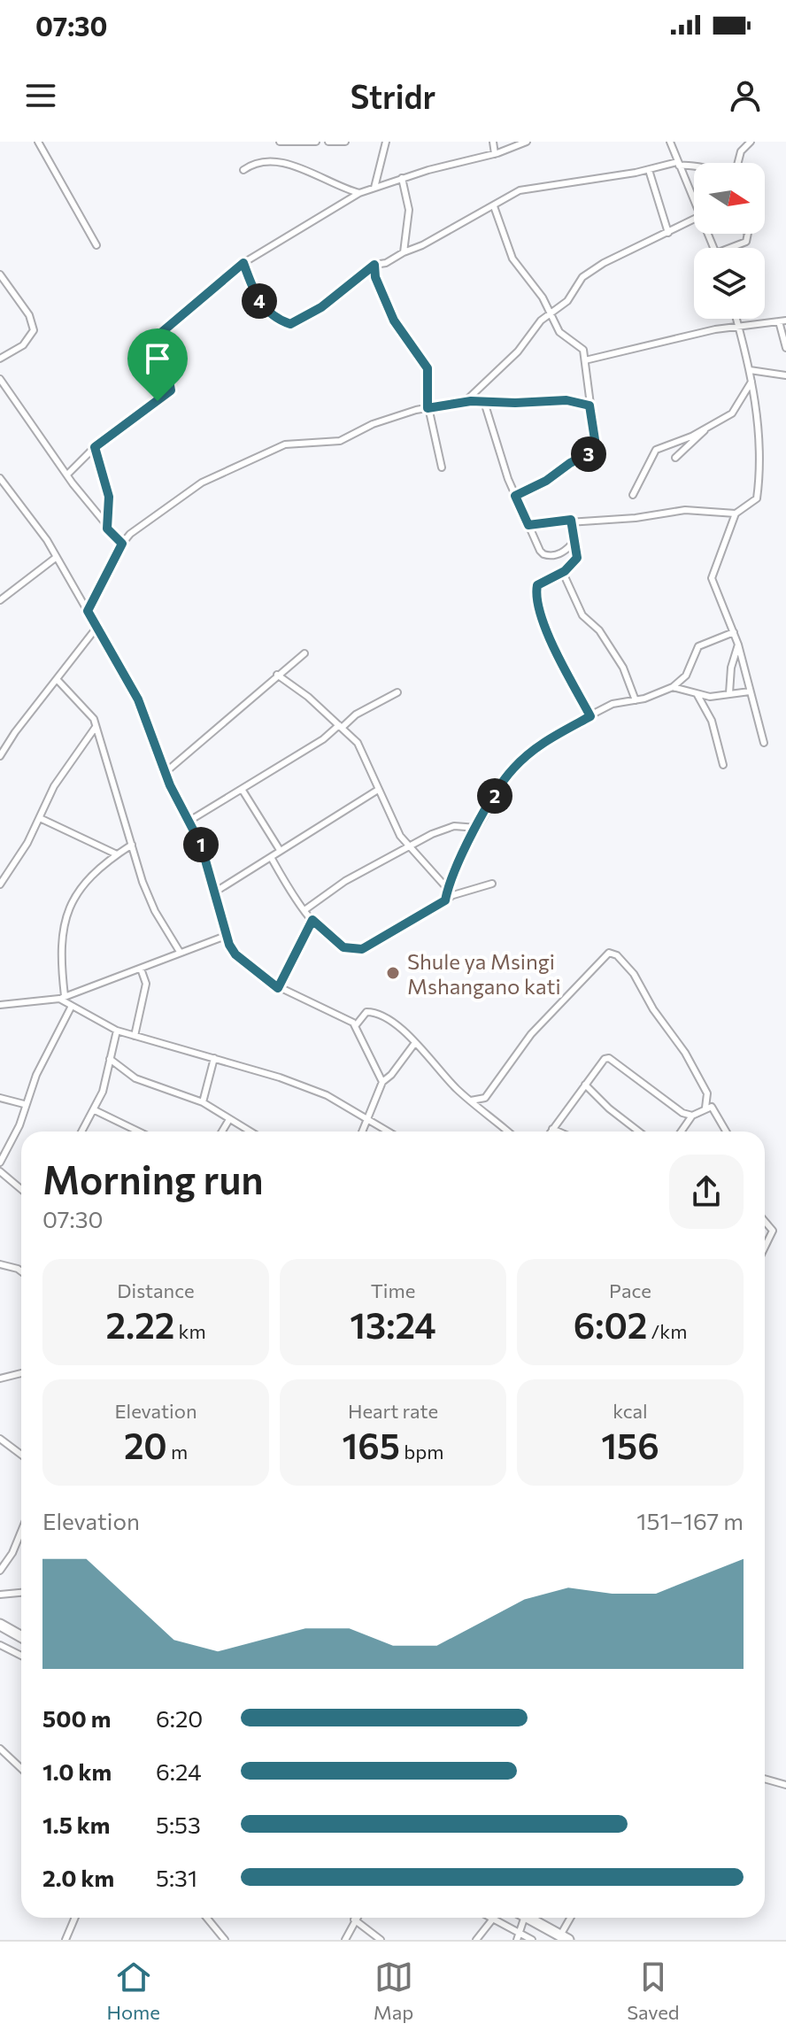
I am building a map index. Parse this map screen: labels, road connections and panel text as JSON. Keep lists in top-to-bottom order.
{
  "places": ["Shule ya Msingi Mshangano kati"],
  "north": "right",
  "page": {
    "status": "07:30",
    "header": "Stridr",
    "pins": [
      "4",
      "3",
      "2",
      "1"
    ],
    "heading": ["Morning run", "07:30"],
    "stats": [
      ["Distance", "2.22 km"],
      ["Time", "13:24"],
      ["Pace", "6:02 /km"],
      ["Elevation", "20 m"],
      ["Heart rate", "165 bpm"],
      ["kcal", "156"]
    ],
    "chart": ["Elevation", "151–167 m"],
    "list": [
      {
        "name": "500 m",
        "note": "6:20"
      },
      {
        "name": "1.0 km",
        "note": "6:24"
      },
      {
        "name": "1.5 km",
        "note": "5:53"
      },
      {
        "name": "2.0 km",
        "note": "5:31"
      }
    ],
    "tabs": ["Home", "Map", "Saved"]
  }
}
